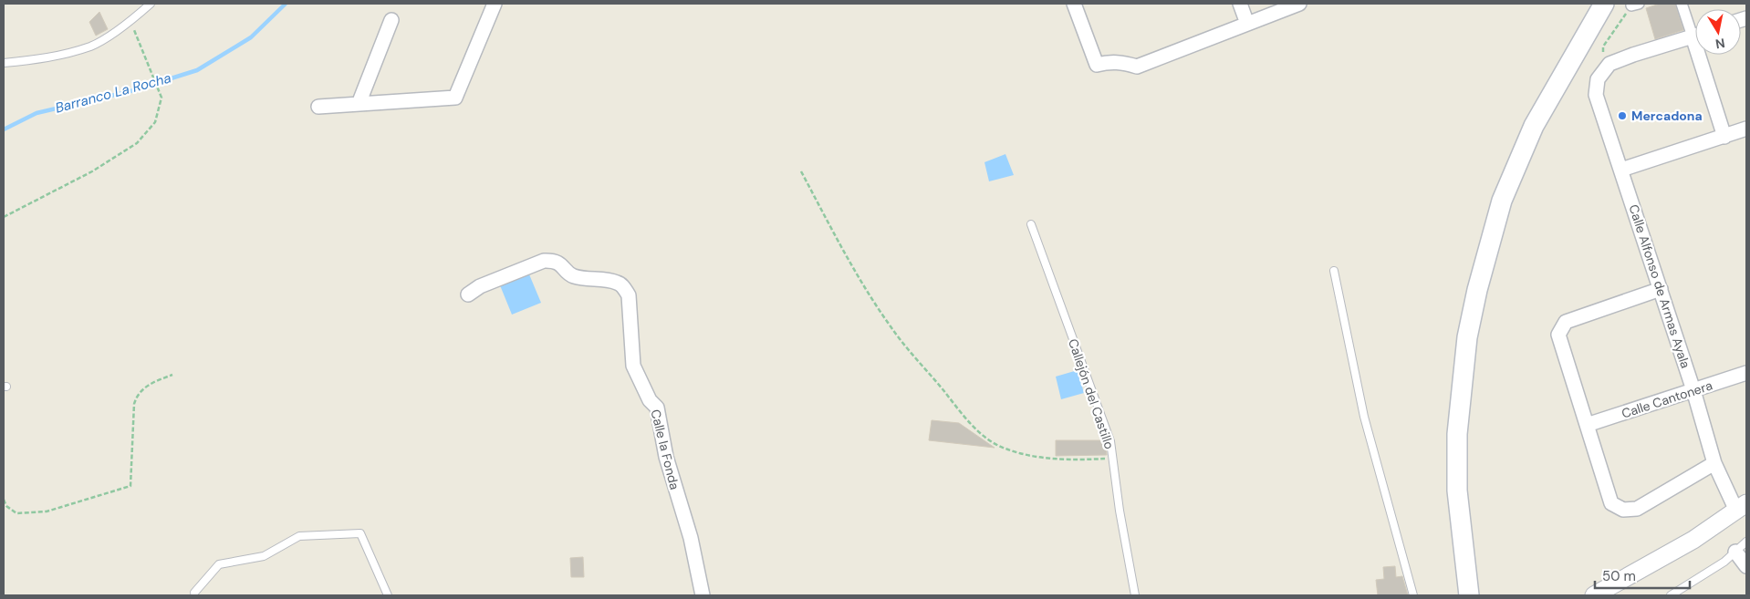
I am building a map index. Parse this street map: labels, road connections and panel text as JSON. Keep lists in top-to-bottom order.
{
  "streets": {
    "street": ["Calle Alfonso de Armas Ayala", "Calle Cantonera", "Calle la Fonda"],
    "lane": ["Callejón del Castillo"]
  },
  "crossings": [
    ["Calle Alfonso de Armas Ayala", "Calle Cantonera"]
  ],
  "water": ["Barranco La Rocha"],
  "places": ["Mercadona"],
  "scale_bar": "50 m",
  "north": "bottom"
}
